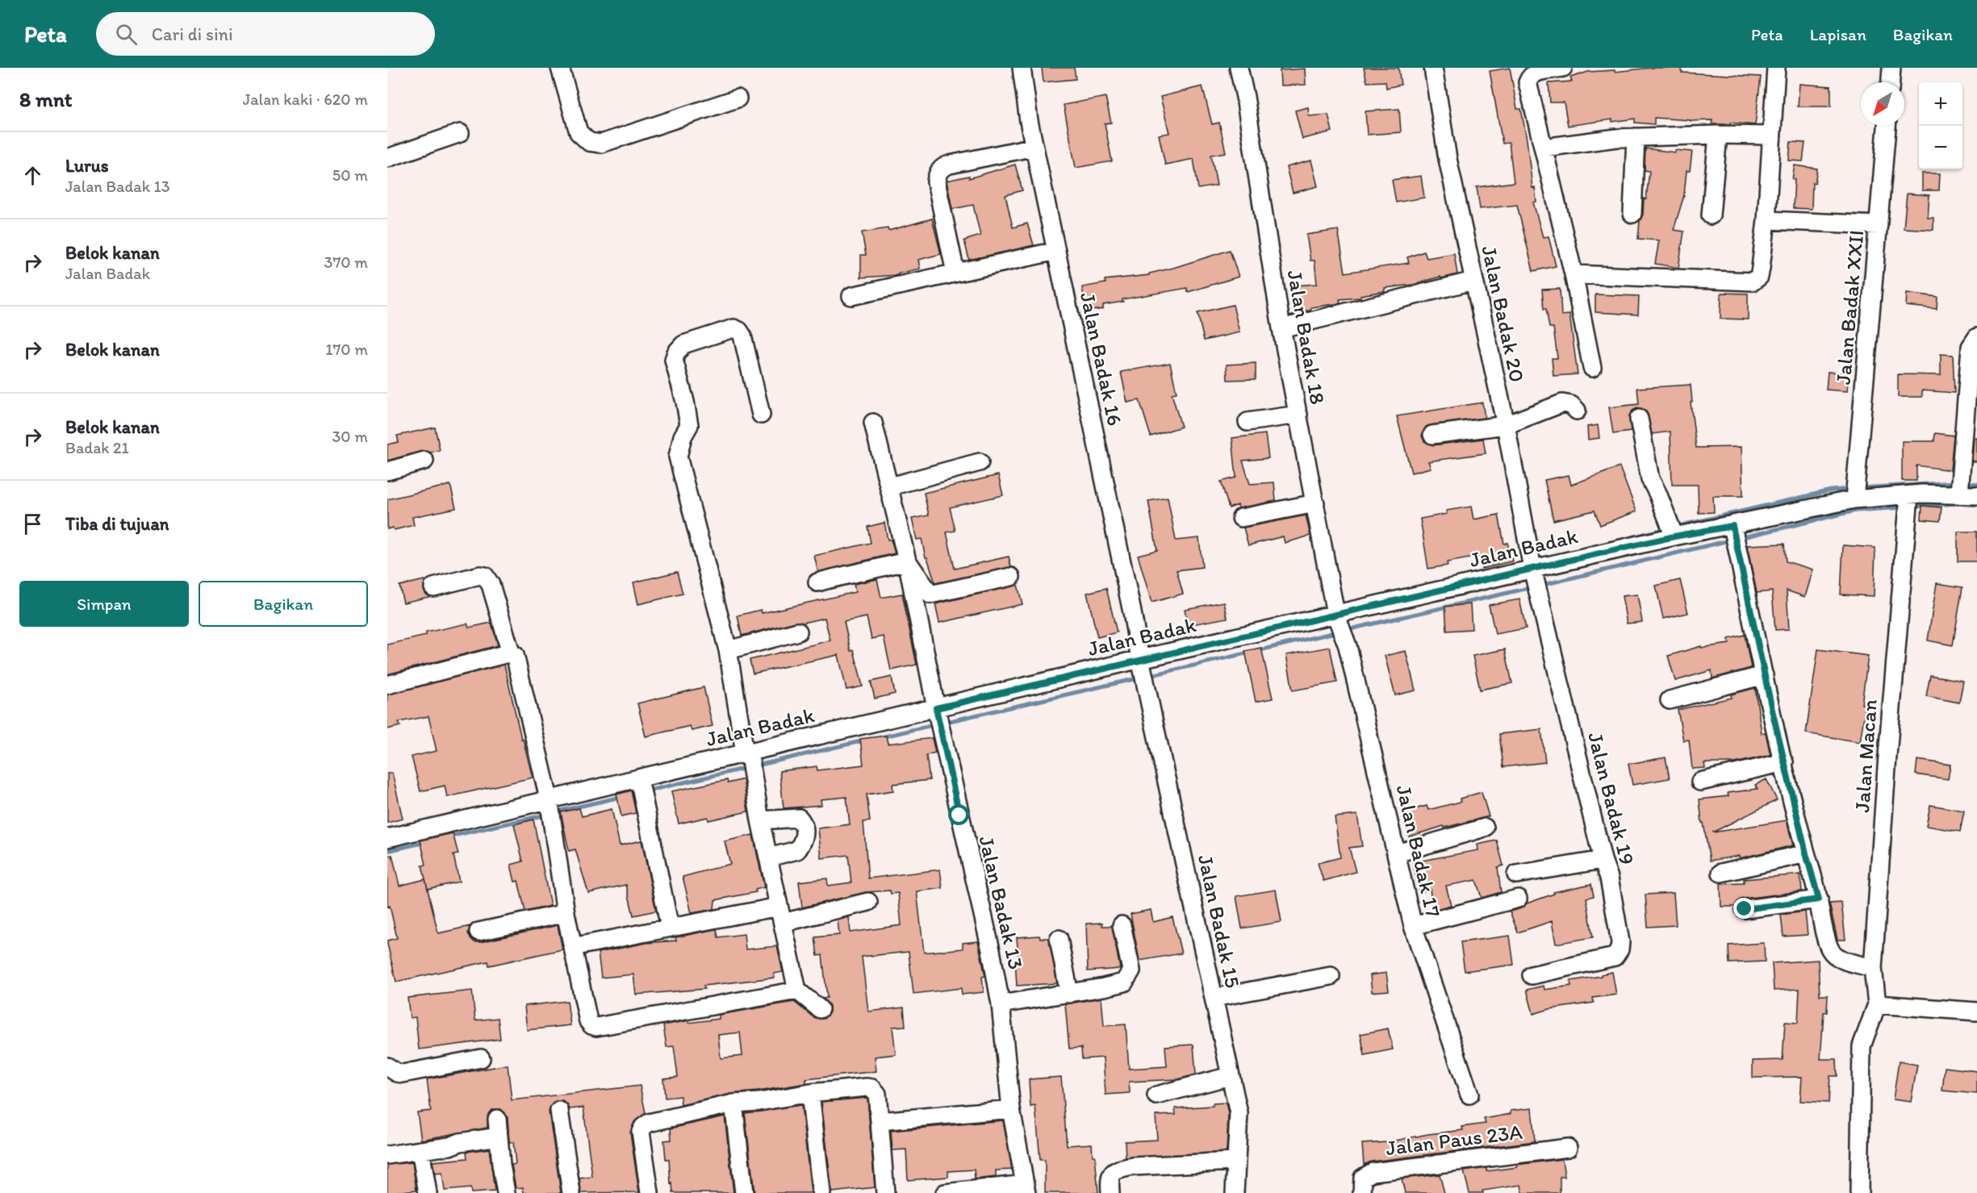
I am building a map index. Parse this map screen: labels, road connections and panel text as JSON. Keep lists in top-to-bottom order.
{
  "streets": {
    "street": [
      "Jalan Badak XXII",
      "Jalan Badak 20",
      "Jalan Badak 18",
      "Jalan Badak 16",
      "Jalan Badak",
      "Jalan Macan",
      "Jalan Badak 19",
      "Jalan Badak 17",
      "Jalan Badak 13",
      "Jalan Badak 15",
      "Jalan Paus 23A"
    ]
  },
  "crossings": [
    ["Jalan Badak XXII", "Jalan Badak"],
    ["Jalan Badak 20", "Jalan Badak"],
    ["Jalan Badak 20", "Jalan Badak 19"],
    ["Jalan Badak 18", "Jalan Badak"],
    ["Jalan Badak 18", "Jalan Badak 17"],
    ["Jalan Badak 16", "Jalan Badak"],
    ["Jalan Badak 16", "Jalan Badak 15"],
    ["Jalan Badak", "Jalan Macan"],
    ["Jalan Badak", "Jalan Badak 19"],
    ["Jalan Badak", "Jalan Badak 17"],
    ["Jalan Badak", "Jalan Badak 13"],
    ["Jalan Badak", "Jalan Badak 15"]
  ],
  "north": "bottom left",
  "page": {
    "header": "Peta",
    "search": "Cari di sini",
    "nav": ["Peta", "Lapisan", "Bagikan"],
    "heading": ["8 mnt", "Jalan kaki · 620 m"],
    "map_buttons": ["+", "−"],
    "list": [
      ["Lurus", "Jalan Badak 13", "50 m"],
      ["Belok kanan", "Jalan Badak", "370 m"],
      ["Belok kanan", "170 m"],
      ["Belok kanan", "Badak 21", "30 m"],
      "Tiba di tujuan"
    ],
    "buttons": ["Simpan", "Bagikan"]
  }
}
